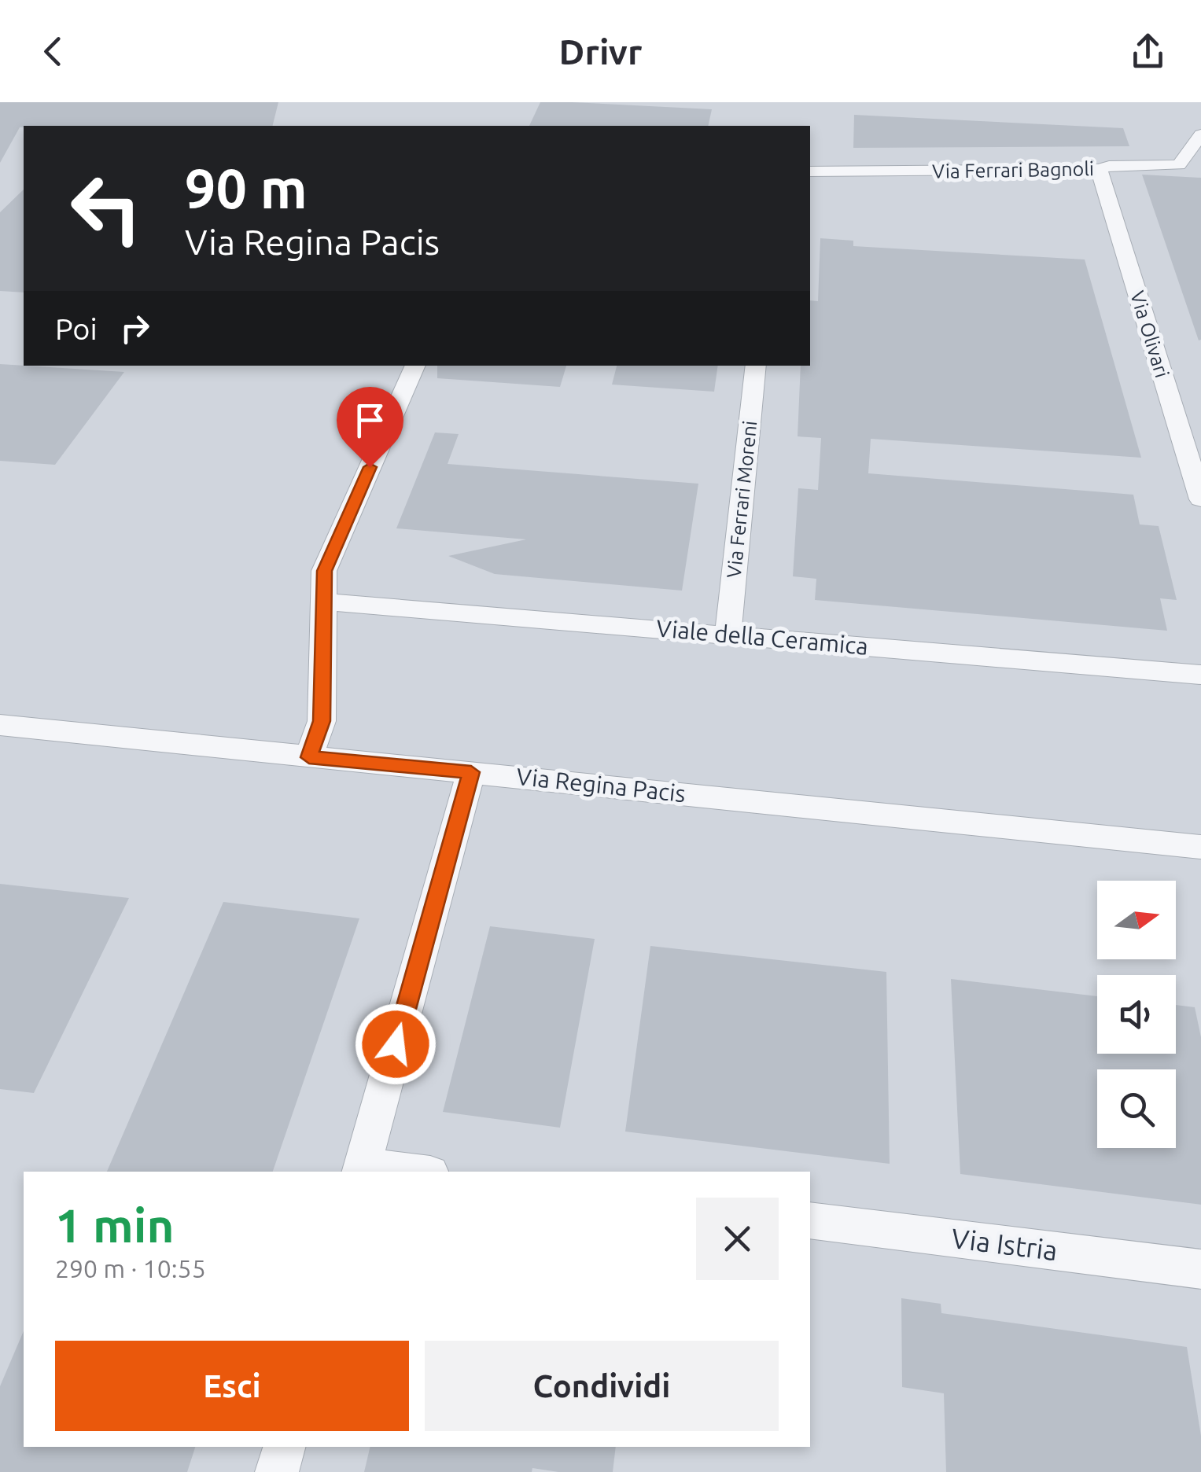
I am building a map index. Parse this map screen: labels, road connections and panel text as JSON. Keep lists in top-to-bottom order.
{
  "streets": {
    "street": [
      "Via Ferrari Bagnoli",
      "Via Olivari",
      "Via Ferrari Moreni",
      "Viale della Ceramica",
      "Via Regina Pacis",
      "Via Istria"
    ]
  },
  "crossings": [
    ["Via Ferrari Bagnoli", "Via Olivari"],
    ["Via Ferrari Moreni", "Viale della Ceramica"]
  ],
  "north": "right",
  "page": {
    "header": "Drivr",
    "turn": ["90 m", "Via Regina Pacis"],
    "then": "Poi",
    "heading": ["1 min", "290 m · 10:55"],
    "buttons": ["Esci", "Condividi"]
  }
}
